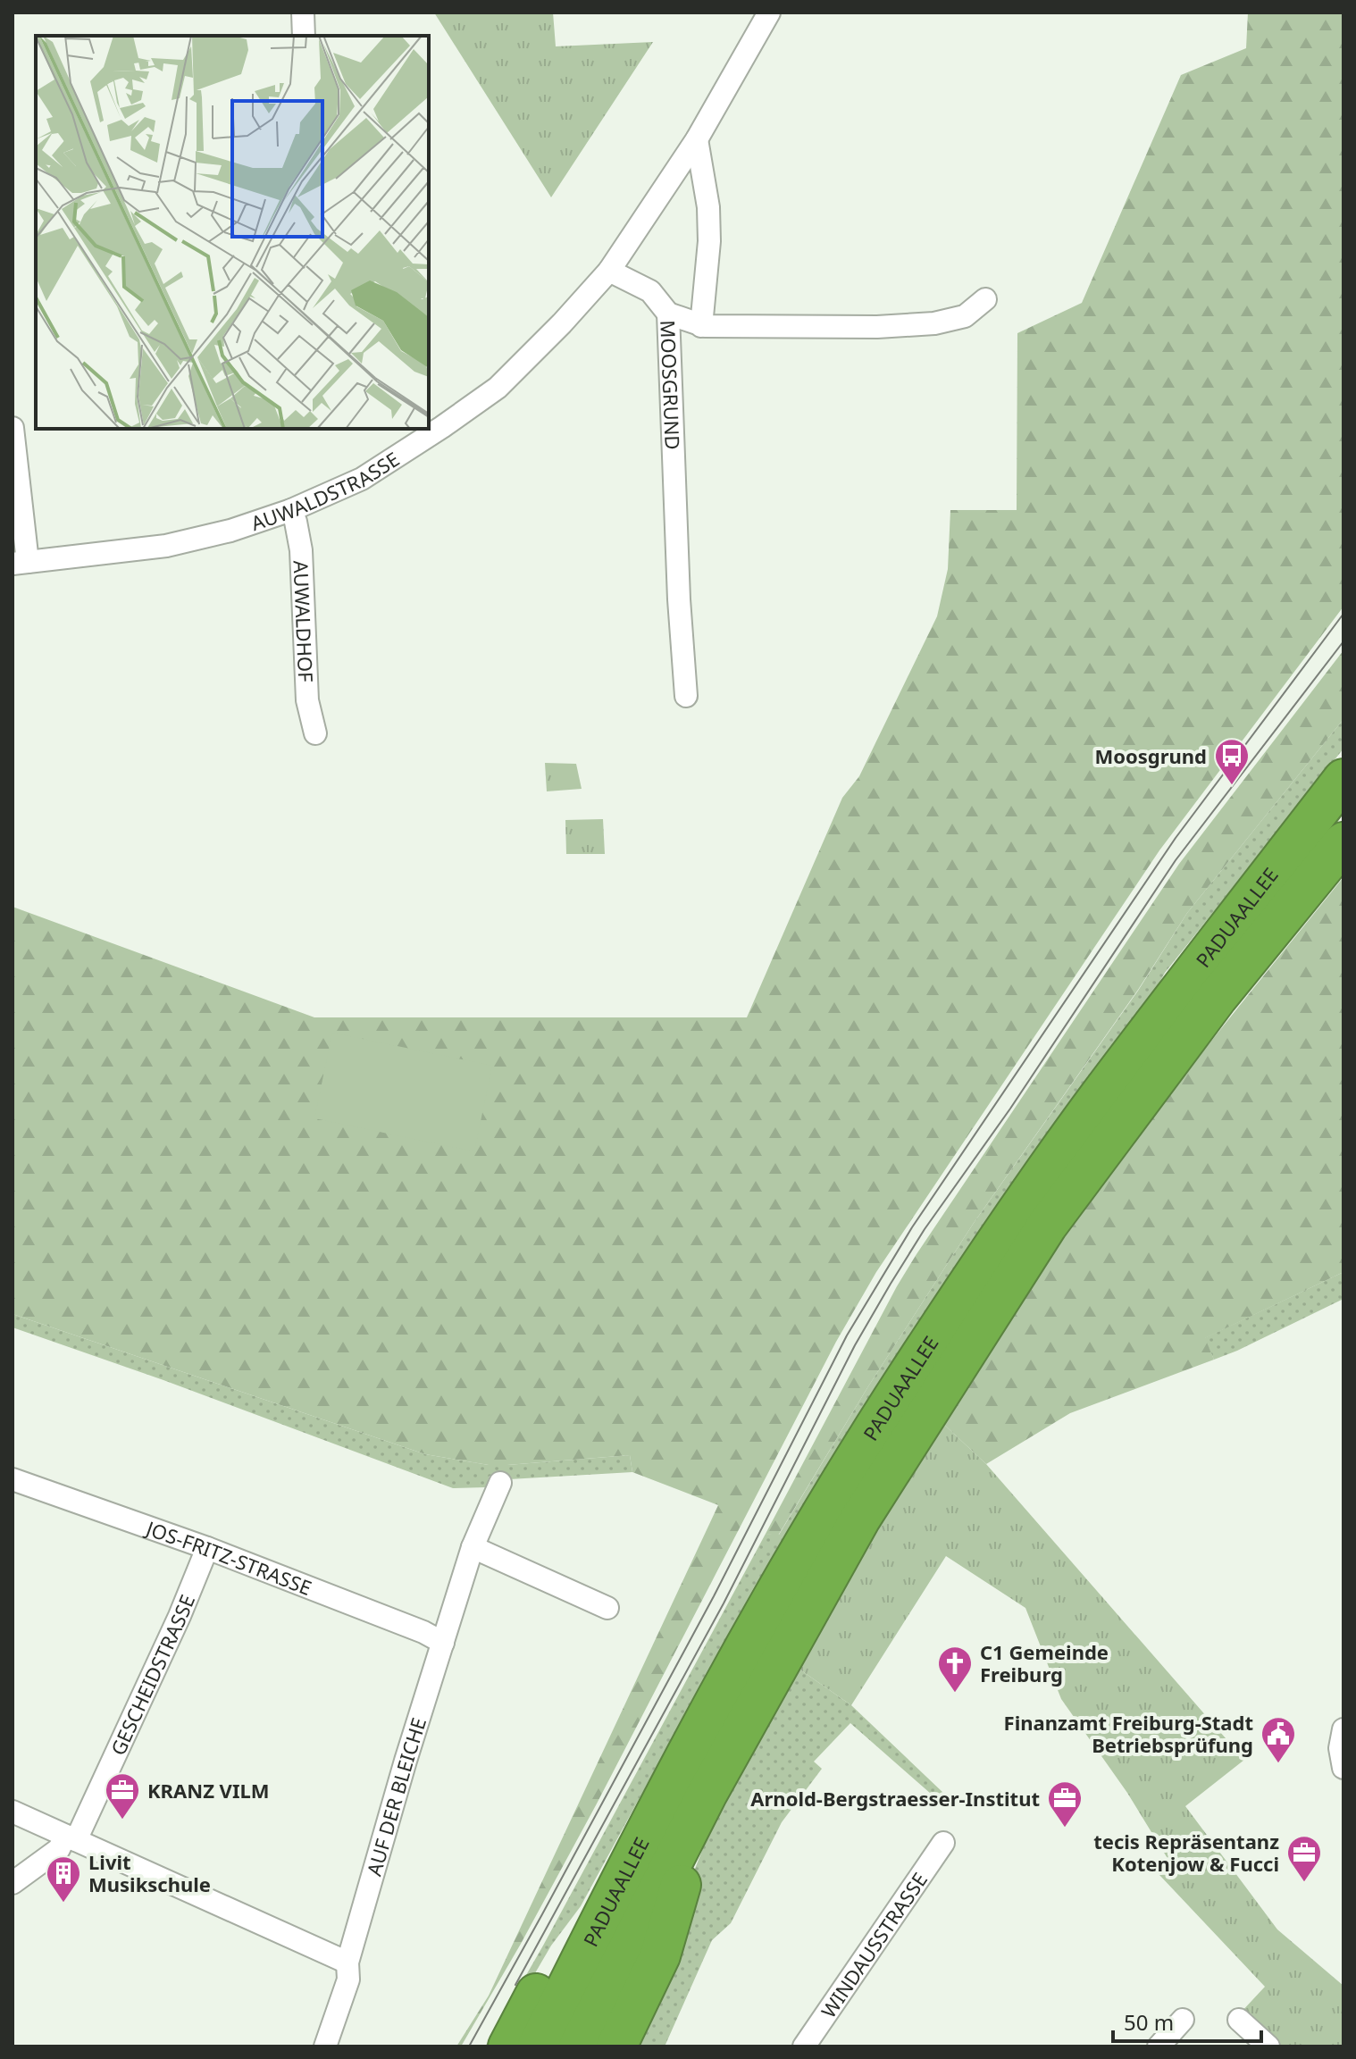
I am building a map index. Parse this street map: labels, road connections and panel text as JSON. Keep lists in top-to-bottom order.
{
  "streets": {
    "highway": ["PADUAALLEE"],
    "street": [
      "MOOSGRUND",
      "AUWALDSTRASSE",
      "AUWALDHOF",
      "JOS-FRITZ-STRASSE",
      "GESCHEIDSTRASSE",
      "AUF DER BLEICHE",
      "WINDAUSSTRASSE"
    ]
  },
  "crossings": [
    ["AUWALDSTRASSE", "AUWALDHOF"],
    ["JOS-FRITZ-STRASSE", "GESCHEIDSTRASSE"],
    ["JOS-FRITZ-STRASSE", "AUF DER BLEICHE"]
  ],
  "places": {
    "bus stop": ["Moosgrund"],
    "church": ["C1 Gemeinde Freiburg"],
    "public building": ["Finanzamt Freiburg-Stadt Betriebsprüfung"],
    "office": ["KRANZ VILM", "Arnold-Bergstraesser-Institut", "tecis Repräsentanz Kotenjow & Fucci"],
    "building": ["Livit Musikschule"]
  },
  "scale_bar": "50 m"
}
